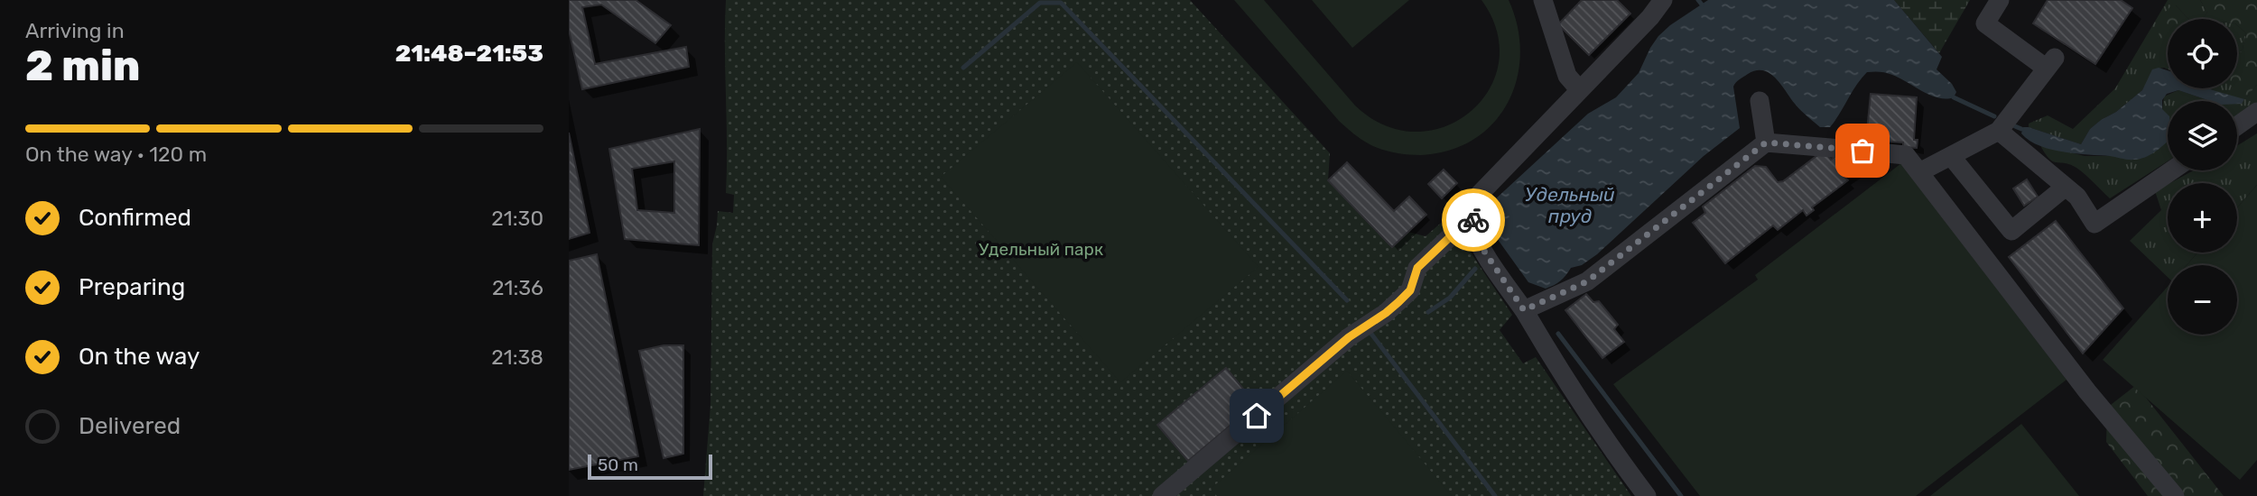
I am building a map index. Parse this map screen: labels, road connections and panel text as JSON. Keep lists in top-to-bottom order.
{
  "water": ["Удельный пруд"],
  "parks": ["Удельный парк"],
  "scale_bar": "50 m",
  "page": {
    "heading": ["2 min", "Arriving in", "21:48–21:53"],
    "map_buttons": ["+", "−"],
    "bar": "On the way · 120 m",
    "list": [
      ["Confirmed", "21:30"],
      ["Preparing", "21:36"],
      ["On the way", "21:38"],
      "Delivered"
    ],
    "scale": "50 m"
  }
}
